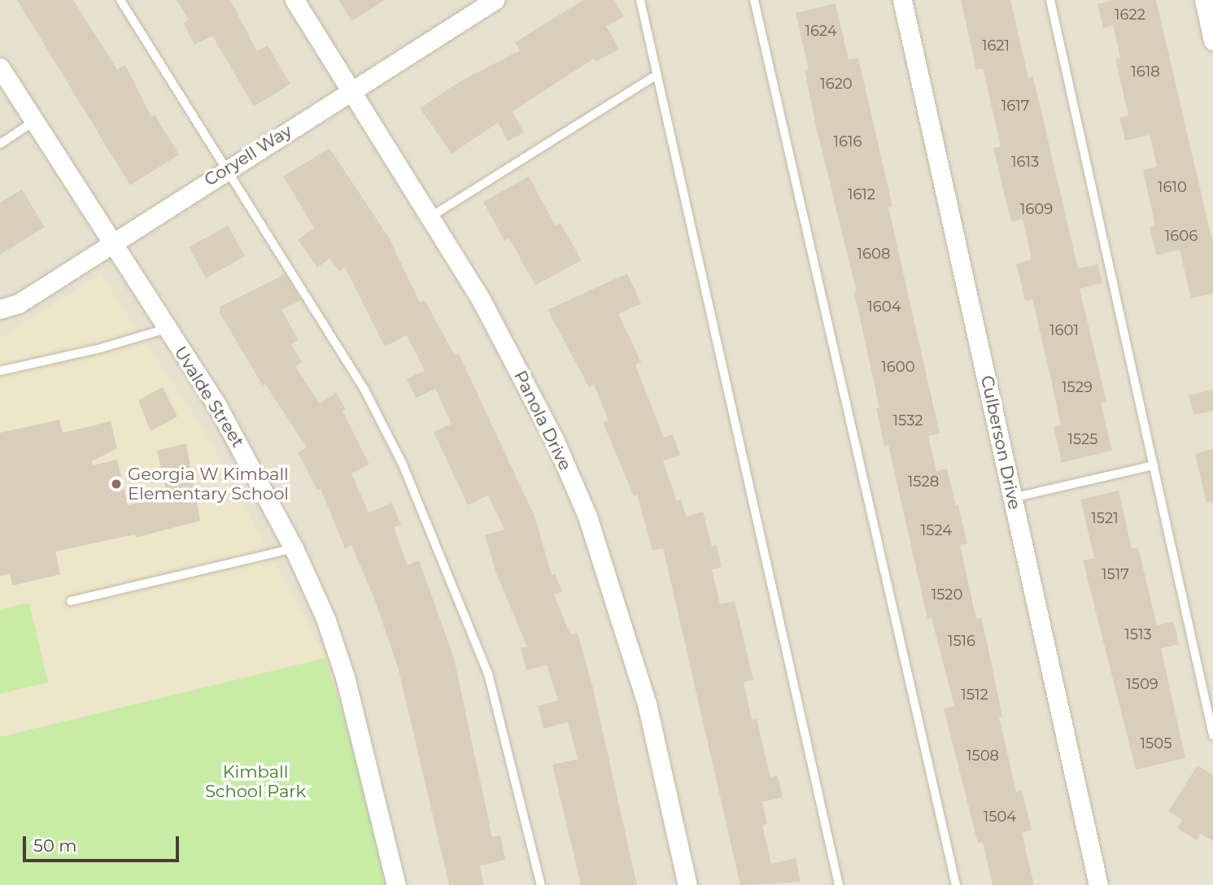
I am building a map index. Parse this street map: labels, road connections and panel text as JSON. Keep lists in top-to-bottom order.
{
  "streets": {
    "street": [
      "Coryell Way",
      "Uvalde Street",
      "Panola Drive",
      "Culberson Drive"
    ]
  },
  "crossings": [
    ["Coryell Way", "Uvalde Street"],
    ["Coryell Way", "Panola Drive"]
  ],
  "parks": ["Kimball School Park"],
  "places": ["Georgia W Kimball Elementary School"],
  "house_numbers": [
    "1622",
    "1624",
    "1621",
    "1618",
    "1620",
    "1617",
    "1616",
    "1613",
    "1610",
    "1612",
    "1609",
    "1606",
    "1608",
    "1604",
    "1601",
    "1600",
    "1529",
    "1532",
    "1525",
    "1528",
    "1521",
    "1524",
    "1517",
    "1520",
    "1513",
    "1516",
    "1509",
    "1512",
    "1505",
    "1508",
    "1504"
  ],
  "scale_bar": "50 m"
}
